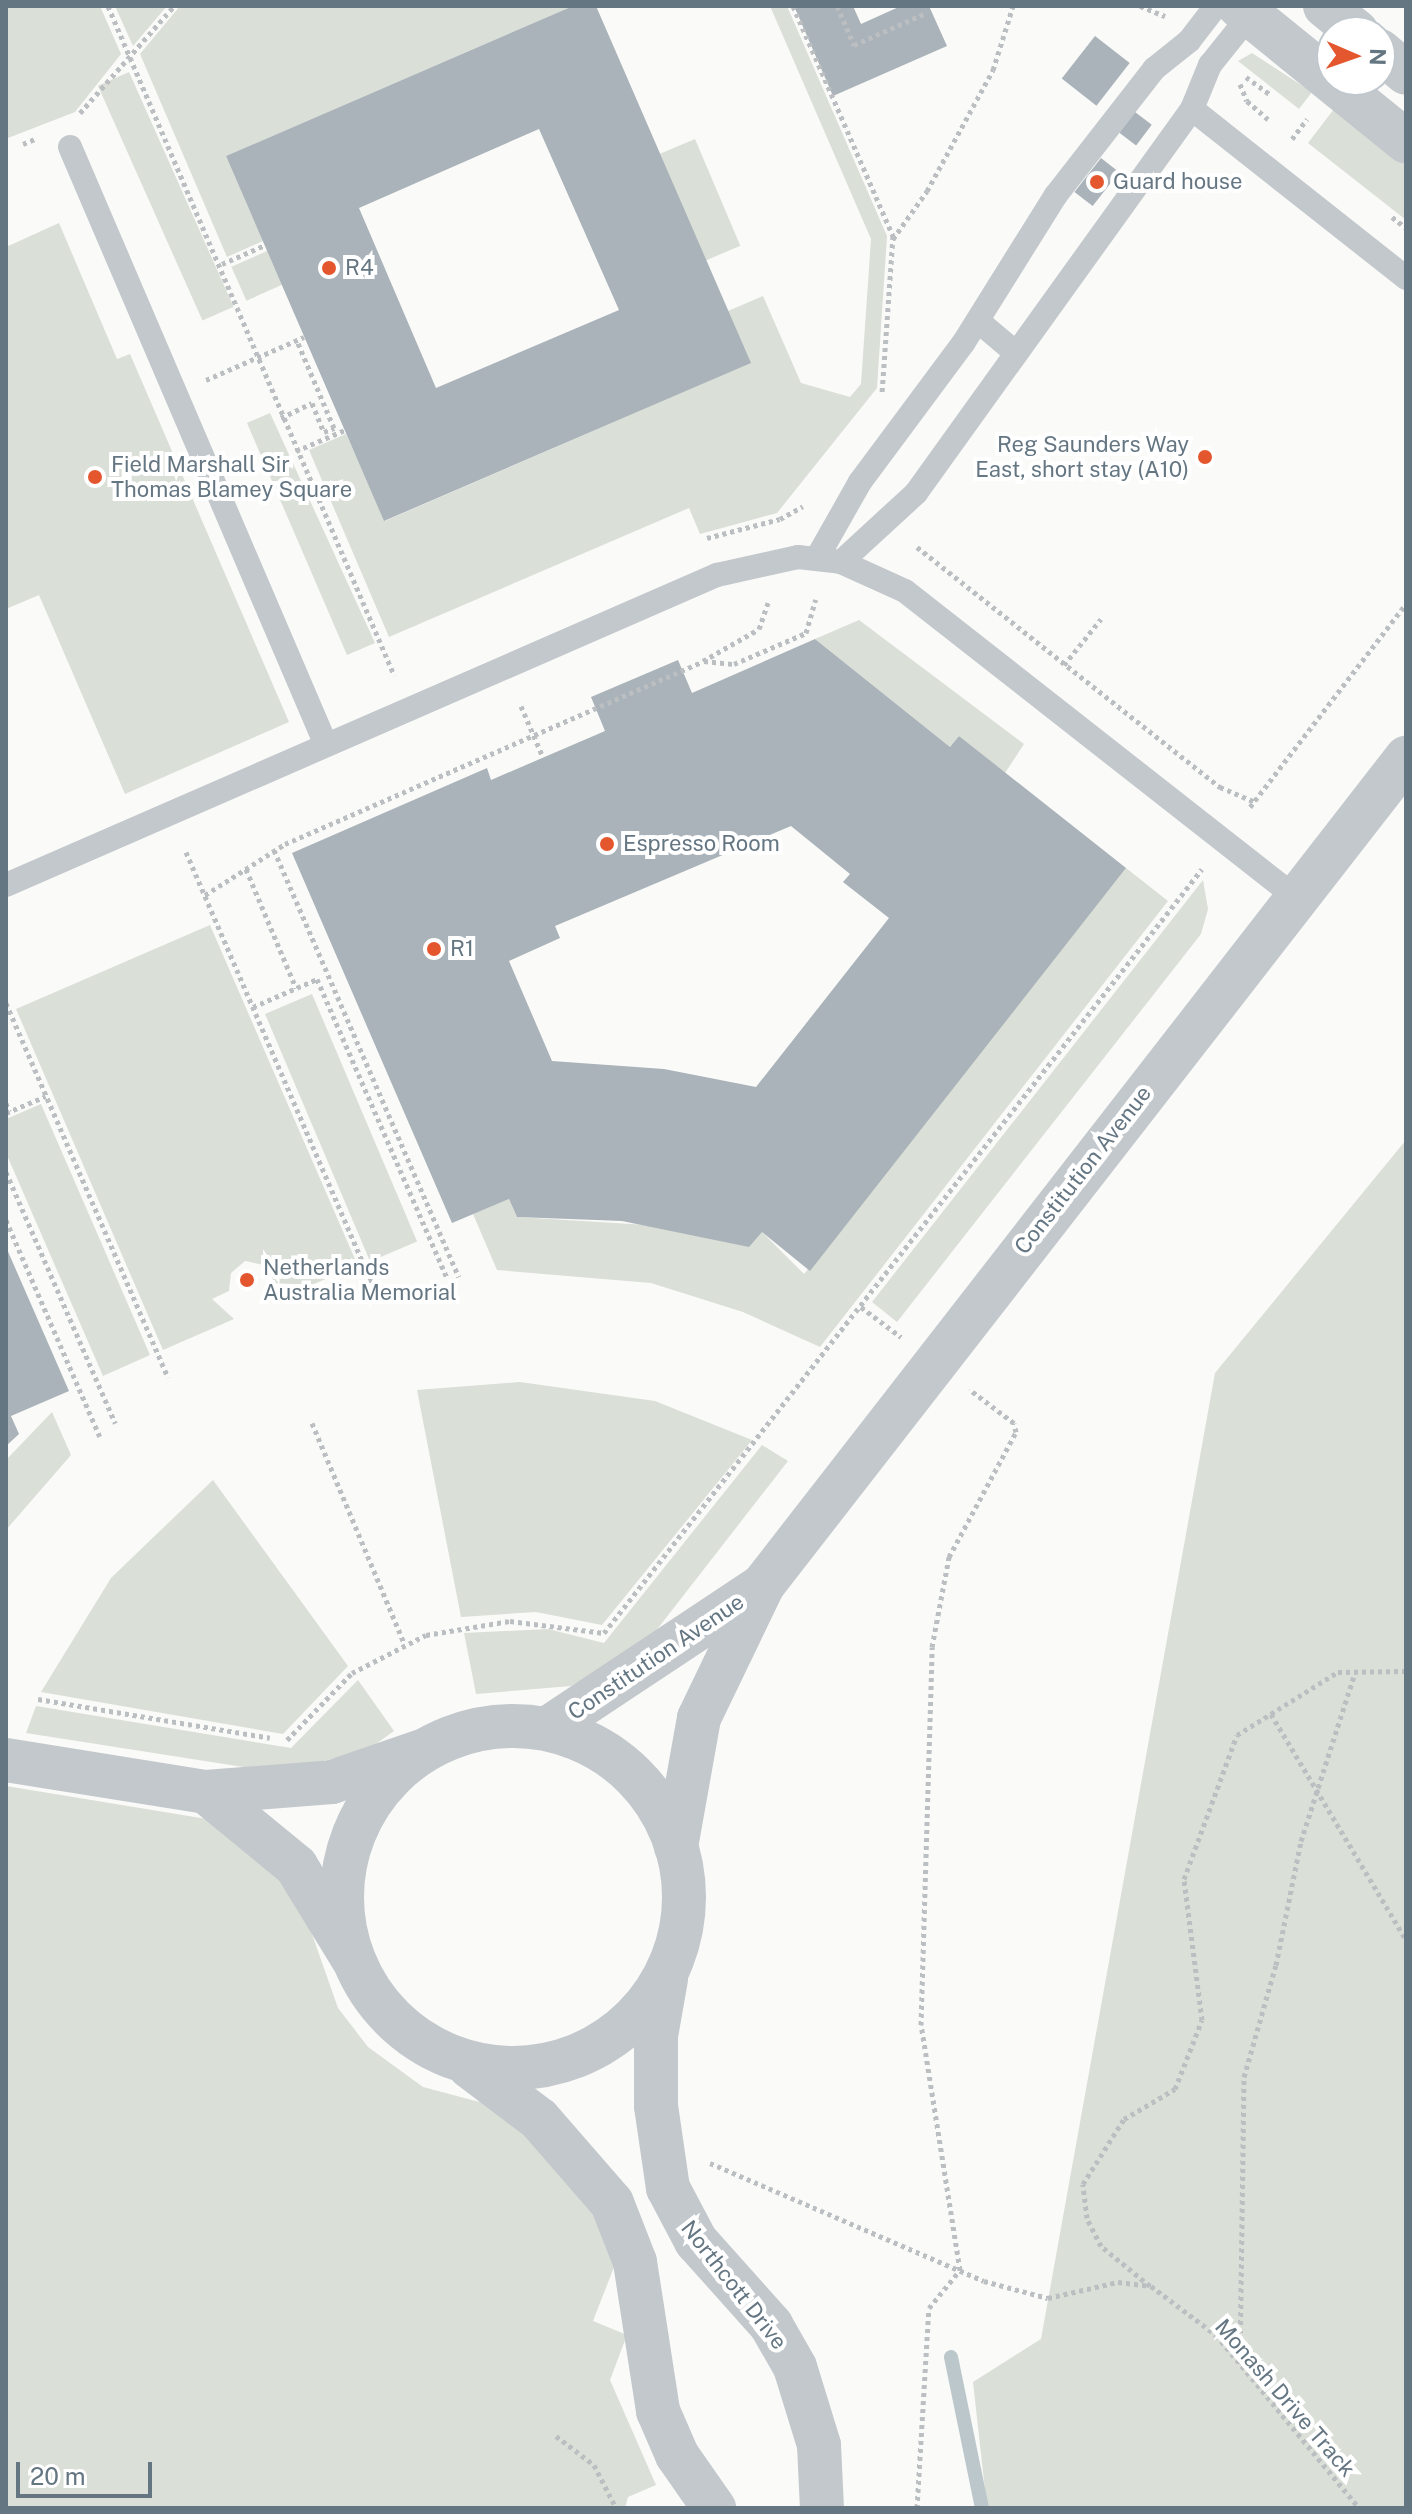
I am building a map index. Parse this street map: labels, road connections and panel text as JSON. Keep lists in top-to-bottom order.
{
  "streets": {
    "street": ["Constitution Avenue", "Northcott Drive"],
    "path": ["Monash Drive Track"]
  },
  "crossings": [
    ["Constitution Avenue", "Northcott Drive"]
  ],
  "places": [
    "Guard house",
    "R4",
    "Reg Saunders Way East, short stay (A10)",
    "Field Marshall Sir Thomas Blamey Square",
    "Espresso Room",
    "R1",
    "Netherlands Australia Memorial"
  ],
  "scale_bar": "20 m",
  "north": "right"
}
